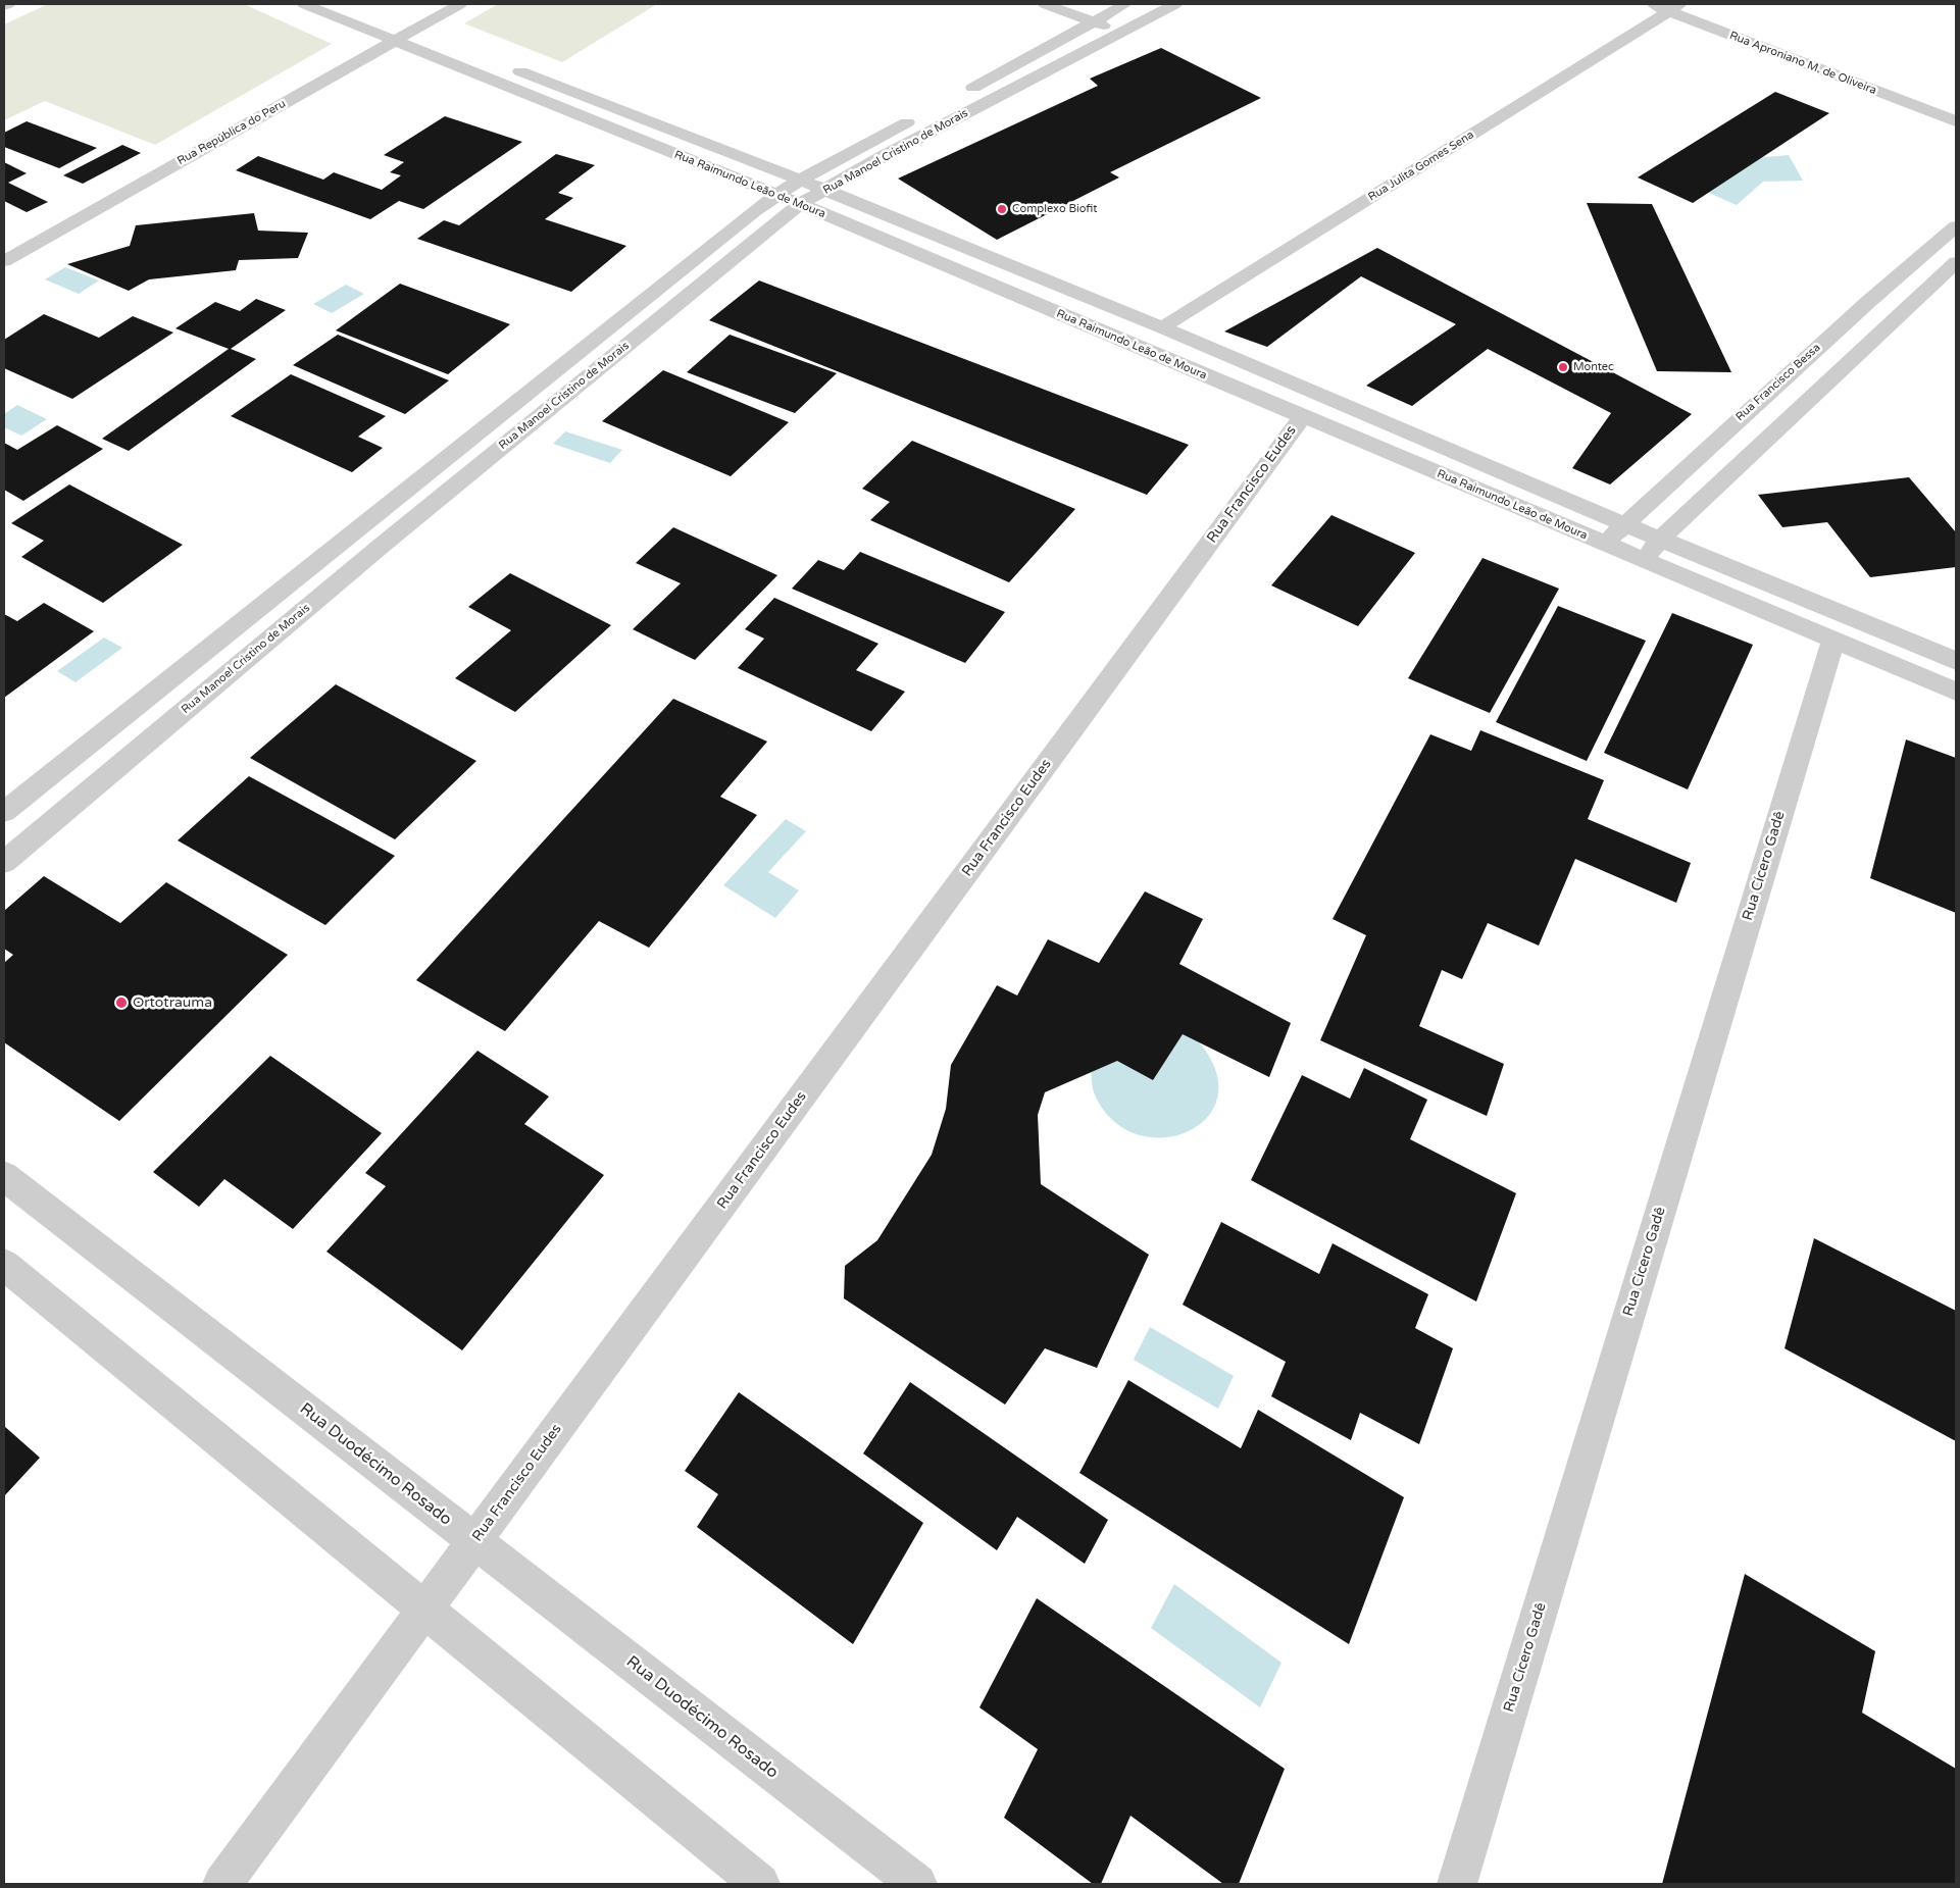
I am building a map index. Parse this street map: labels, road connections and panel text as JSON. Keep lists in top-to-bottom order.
{
  "streets": {
    "street": [
      "Rua Aproniano M. de Oliveira",
      "Rua República do Peru",
      "Rua Manoel Cristino de Morais",
      "Rua Julita Gomes Sena",
      "Rua Raimundo Leão de Moura",
      "Rua Francisco Bessa",
      "Rua Francisco Eudes",
      "Rua Cícero Gadê",
      "Rua Duodécimo Rosado"
    ]
  },
  "crossings": [
    ["Rua Aproniano M. de Oliveira", "Rua Julita Gomes Sena"],
    ["Rua República do Peru", "Rua Raimundo Leão de Moura"],
    ["Rua Manoel Cristino de Morais", "Rua Raimundo Leão de Moura"],
    ["Rua Julita Gomes Sena", "Rua Raimundo Leão de Moura"],
    ["Rua Raimundo Leão de Moura", "Rua Francisco Bessa"],
    ["Rua Raimundo Leão de Moura", "Rua Francisco Eudes"],
    ["Rua Raimundo Leão de Moura", "Rua Cícero Gadê"],
    ["Rua Francisco Eudes", "Rua Duodécimo Rosado"]
  ],
  "places": ["Complexo Biofit", "Montec", "Ortotrauma"]
}
